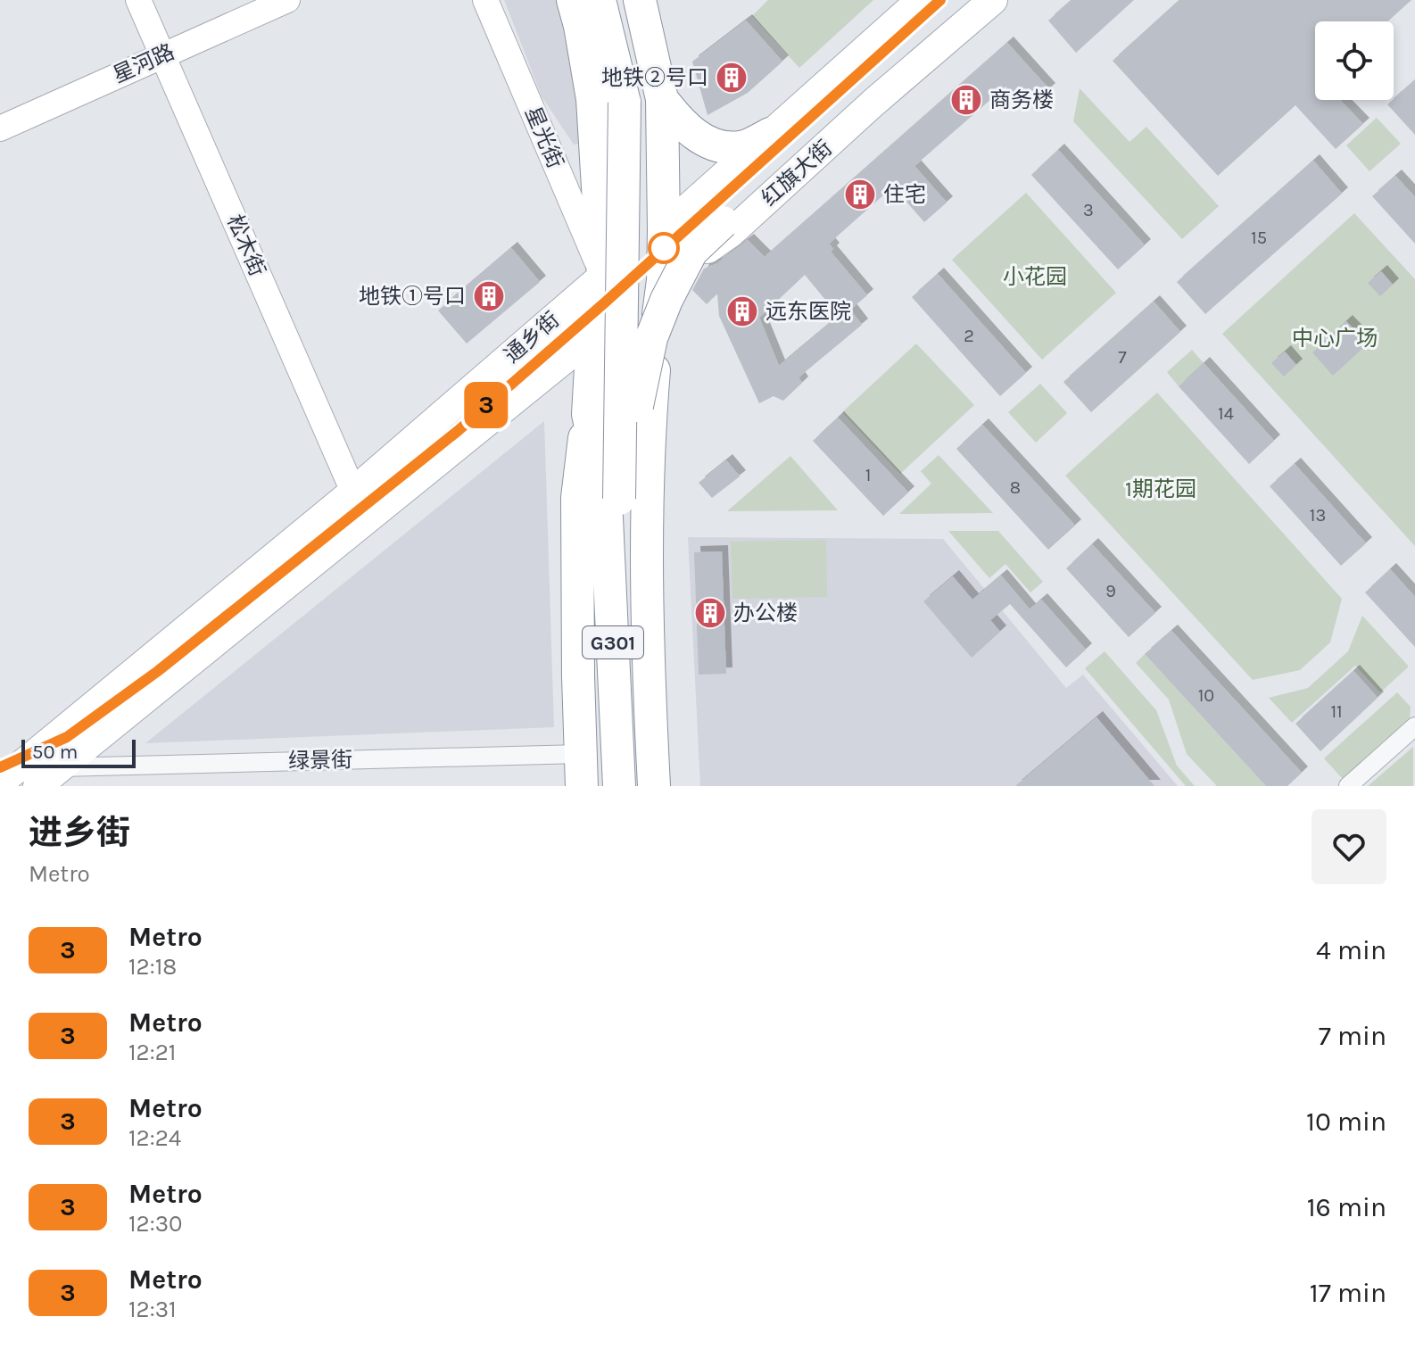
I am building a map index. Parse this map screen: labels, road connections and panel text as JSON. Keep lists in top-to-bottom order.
{
  "streets": {
    "highway": ["红旗大街", "G301"],
    "main road": ["通乡街"],
    "street": [
      "星河路",
      "星光街",
      "松木街",
      "绿景街"
    ]
  },
  "crossings": [
    ["星河路", "松木街"],
    ["星光街", "通乡街"],
    ["星光街", "G301"],
    ["红旗大街", "通乡街"],
    ["红旗大街", "G301"],
    ["松木街", "通乡街"],
    ["通乡街", "G301"],
    ["通乡街", "绿景街"]
  ],
  "parks": ["小花园", "中心广场", "1期花园"],
  "places": {
    "building": [
      "地铁②号口",
      "商务楼",
      "住宅",
      "地铁①号口",
      "远东医院",
      "办公楼"
    ]
  },
  "lines": ["metro line 3"],
  "house_numbers": [
    "3",
    "15",
    "2",
    "7",
    "14",
    "1",
    "8",
    "13",
    "9",
    "10",
    "11"
  ],
  "scale_bar": "50 m",
  "page": {
    "on_map": "3",
    "scale": "50 m",
    "heading": ["进乡街", "Metro"],
    "list": [
      {
        "mark": "3",
        "name": "Metro",
        "note": "12:18",
        "value": "4 min"
      },
      {
        "mark": "3",
        "name": "Metro",
        "note": "12:21",
        "value": "7 min"
      },
      {
        "mark": "3",
        "name": "Metro",
        "note": "12:24",
        "value": "10 min"
      },
      {
        "mark": "3",
        "name": "Metro",
        "note": "12:30",
        "value": "16 min"
      },
      {
        "mark": "3",
        "name": "Metro",
        "note": "12:31",
        "value": "17 min"
      }
    ]
  }
}
